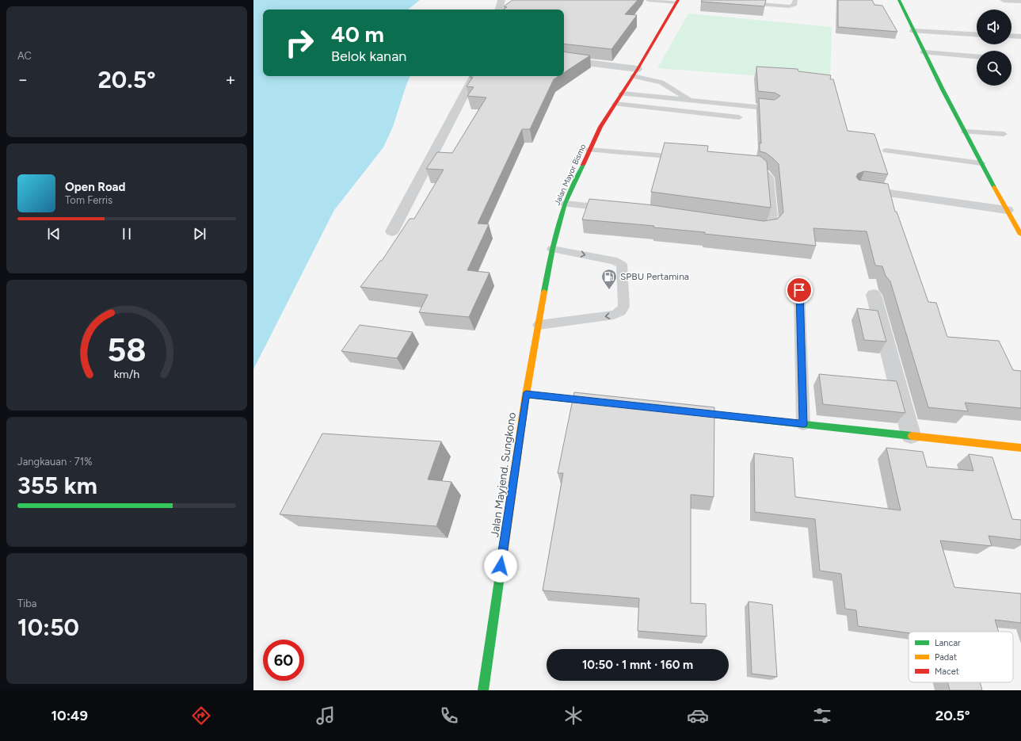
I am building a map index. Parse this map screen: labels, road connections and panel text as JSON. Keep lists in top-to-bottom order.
{
  "streets": {
    "main road": ["Jalan Mayor Bismo", "Jalan Mayjend. Sungkono"]
  },
  "crossings": [
    ["Jalan Mayor Bismo", "Jalan Mayjend. Sungkono"]
  ],
  "places": {
    "fuel station": ["SPBU Pertamina"]
  },
  "legend": ["Lancar", "Padat", "Macet"],
  "page": {
    "tile": [
      "AC",
      ["Jangkauan · 71%", "355 km"],
      ["Tiba", "10:50"]
    ],
    "turn": ["40 m", "Belok kanan"],
    "heat": ["−", "20.5°", "+"],
    "song": ["Open Road", "Tom Ferris"],
    "limit": "60",
    "trip": "10:50 · 1 mnt · 160 m",
    "tabs": ["10:49", "20.5°"],
    "gauge": ["58", "km/h"]
  }
}
